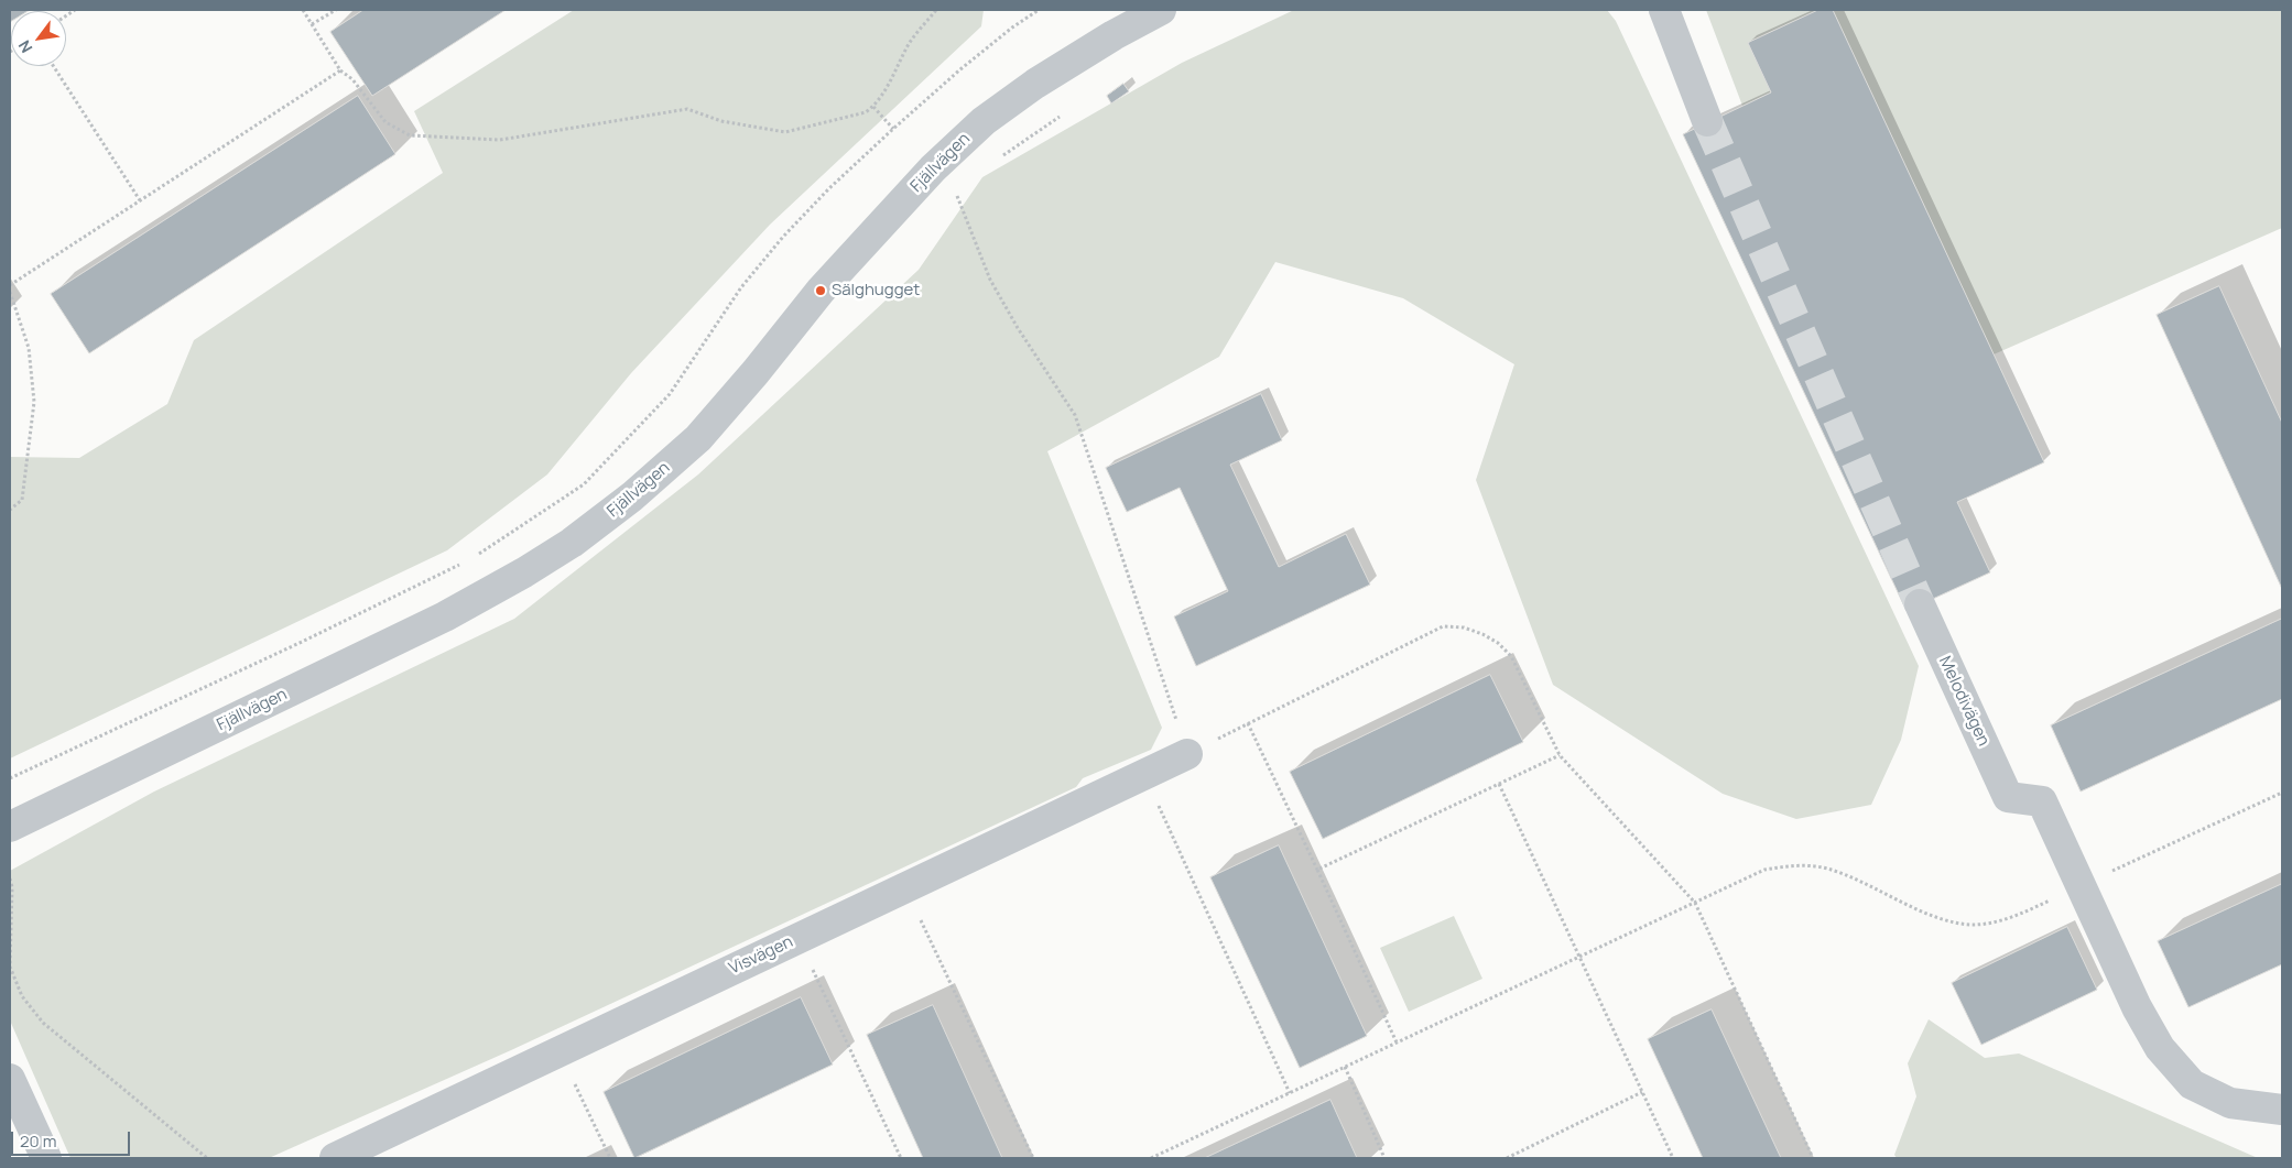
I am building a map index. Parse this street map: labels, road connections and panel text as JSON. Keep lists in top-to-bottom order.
{
  "streets": {
    "street": ["Fjällvägen", "Melodivägen", "Visvägen"]
  },
  "places": ["Sälghugget"],
  "scale_bar": "20 m",
  "north": "bottom left"
}
